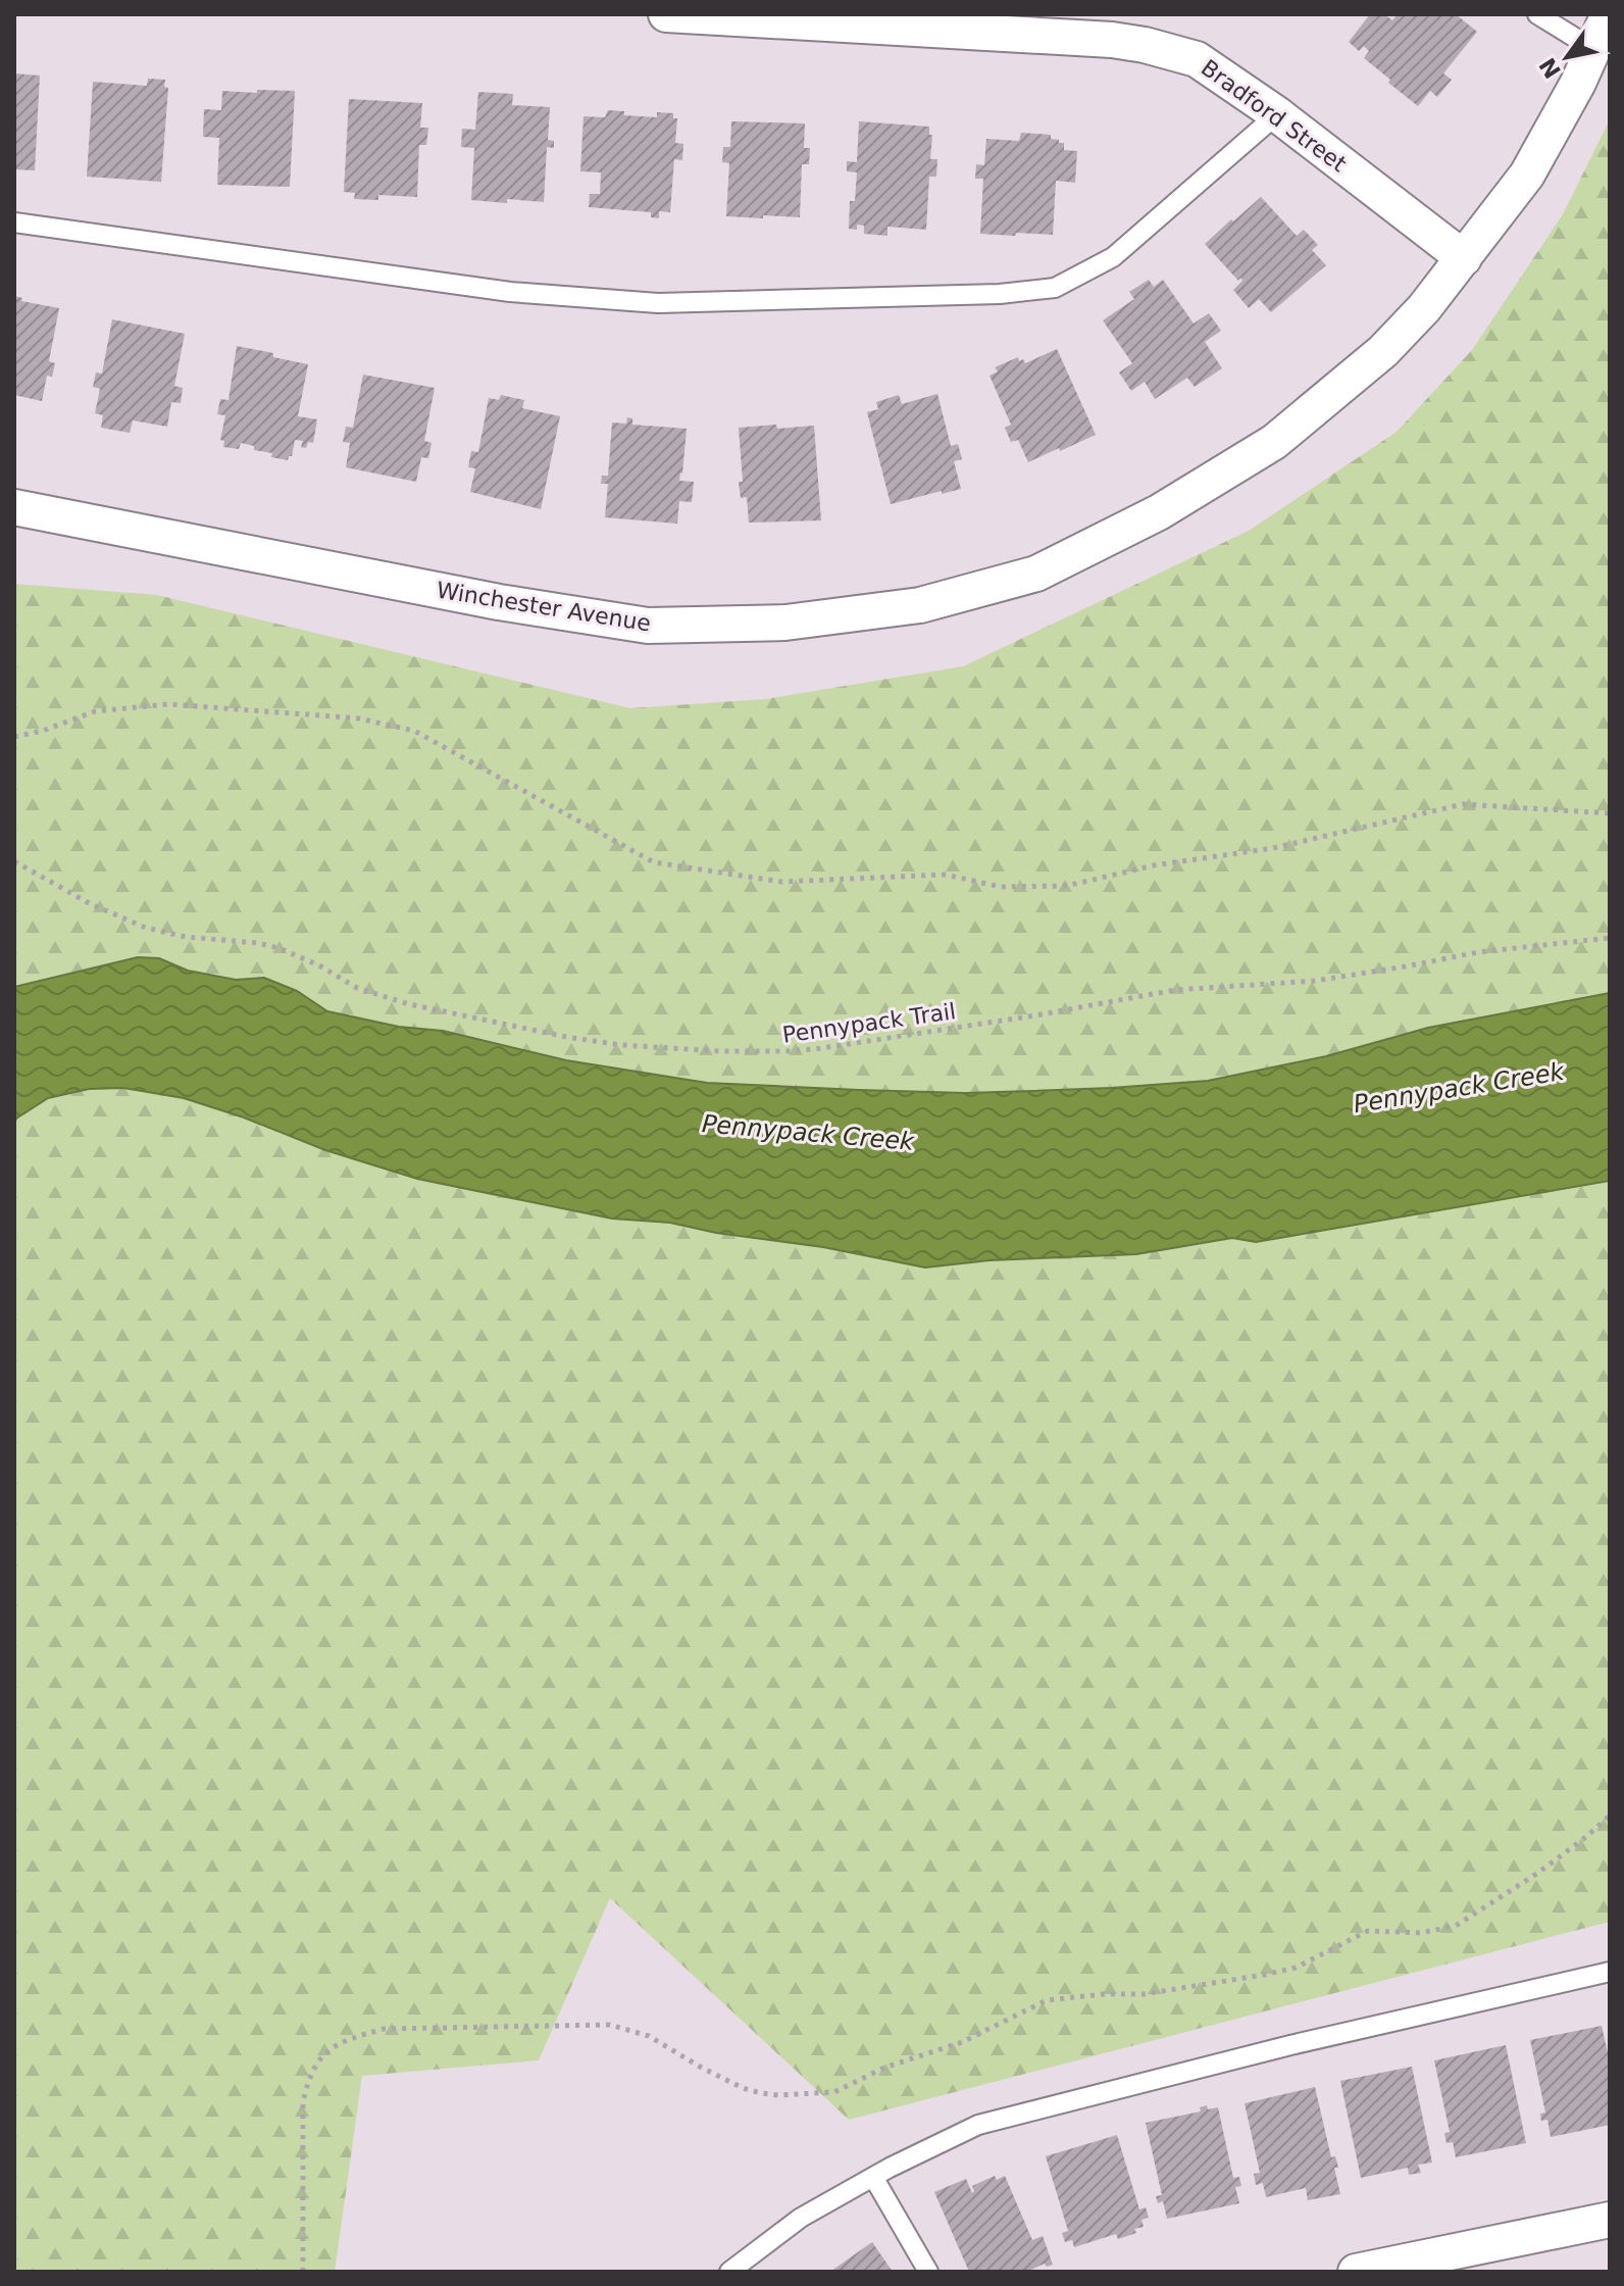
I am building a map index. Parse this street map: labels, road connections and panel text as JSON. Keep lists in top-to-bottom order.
{
  "streets": {
    "street": ["Bradford Street", "Winchester Avenue"],
    "path": ["Pennypack Trail"]
  },
  "crossings": [
    ["Bradford Street", "Winchester Avenue"]
  ],
  "water": ["Pennypack Creek"],
  "north": "bottom left"
}
